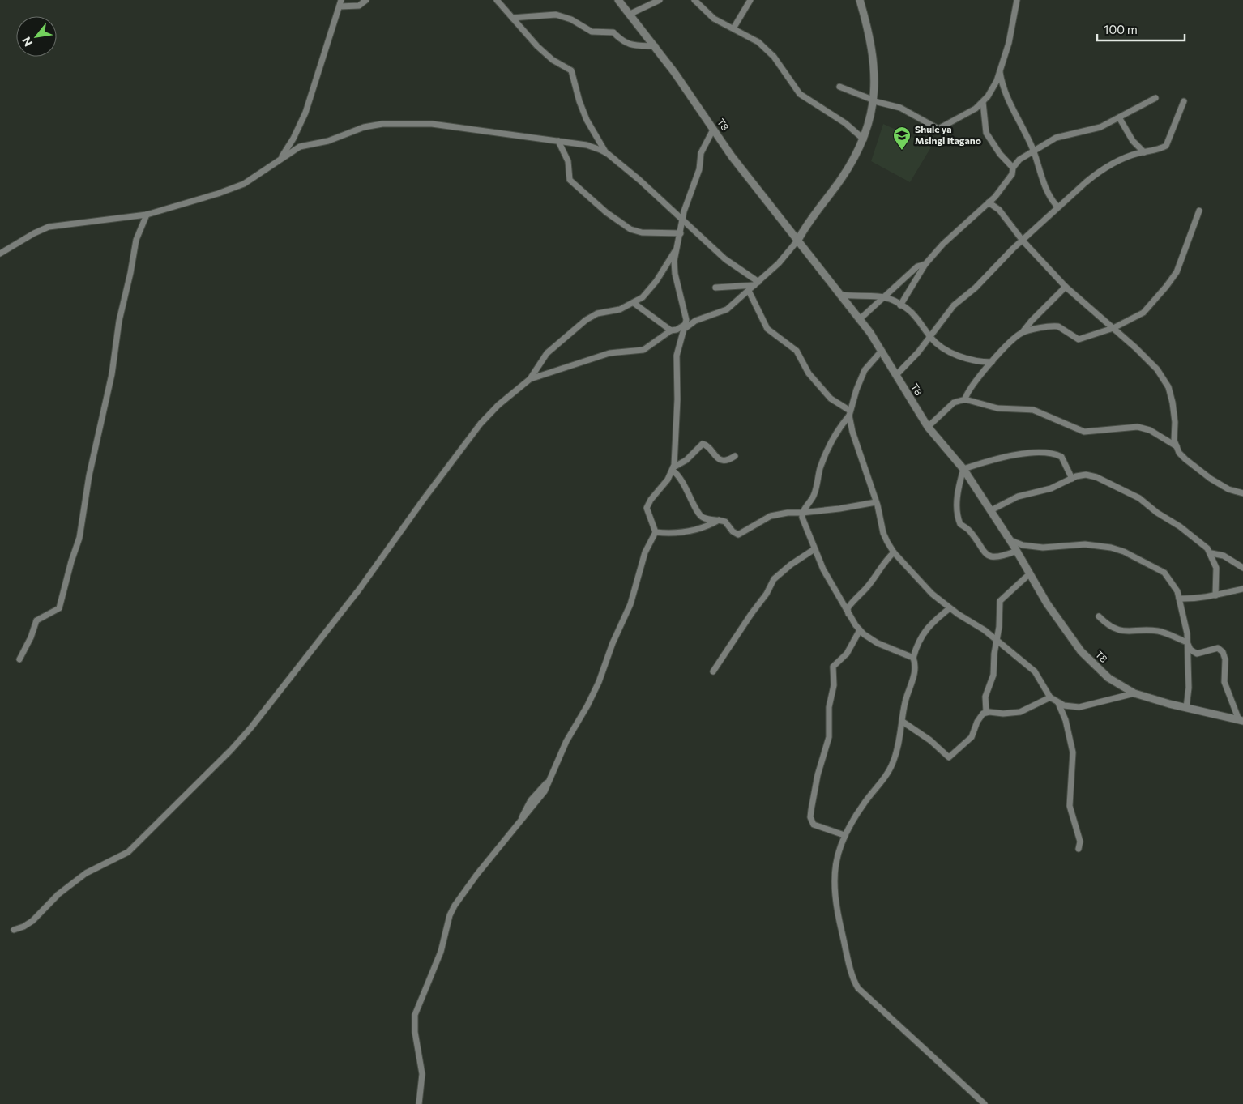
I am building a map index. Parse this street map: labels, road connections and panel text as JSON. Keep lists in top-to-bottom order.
{
  "streets": {
    "street": ["T8"]
  },
  "places": {
    "school or university": ["Shule ya Msingi Itagano"]
  },
  "scale_bar": "100 m",
  "north": "bottom left"
}
